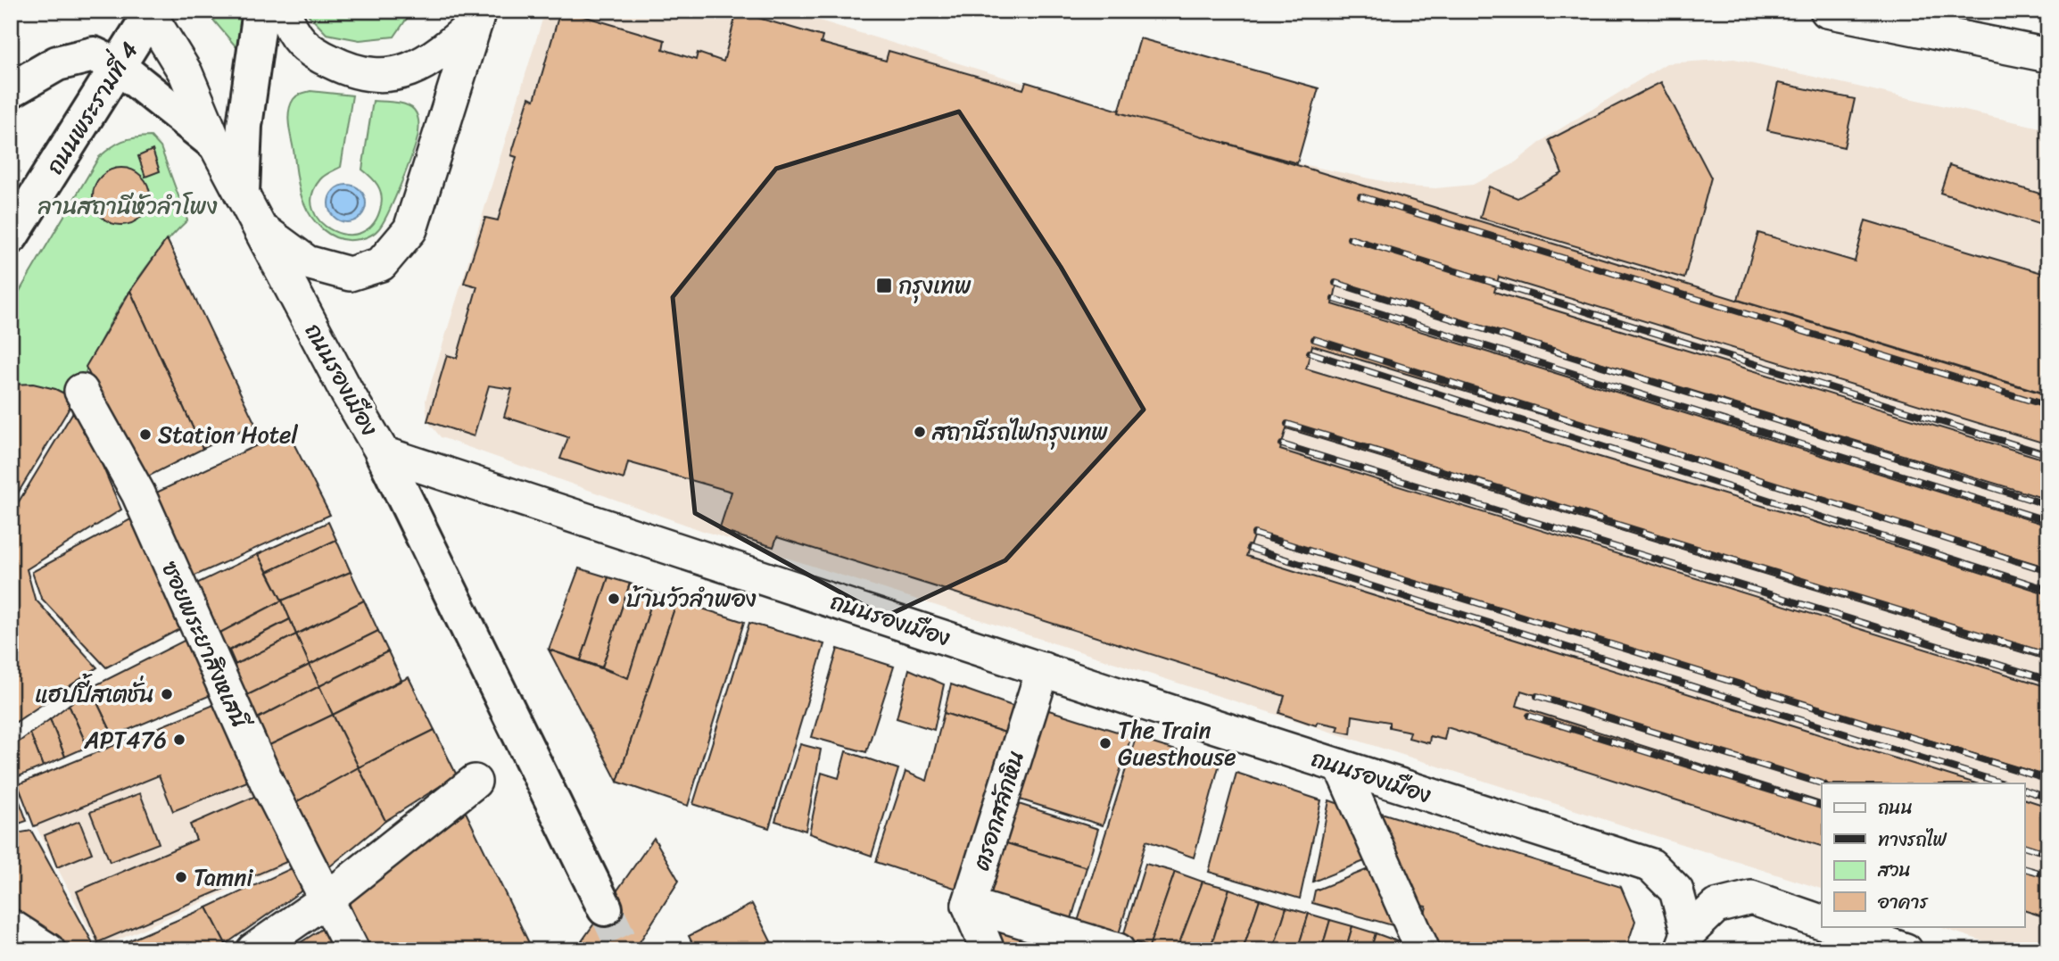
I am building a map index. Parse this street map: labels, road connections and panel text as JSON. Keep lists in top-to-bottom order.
{
  "streets": {
    "main road": ["ถนนพระรามที่ 4"],
    "street": ["ถนนรองเมือง", "ซอยพระยาสิงหเสนี", "ตรอกสลักหิน"]
  },
  "crossings": [
    ["ถนนพระรามที่ 4", "ถนนรองเมือง"],
    ["ถนนรองเมือง", "ตรอกสลักหิน"]
  ],
  "parks": ["ลานสถานีหัวลำโพง"],
  "places": {
    "transit": ["กรุงเทพ"],
    "other": [
      "สถานีรถไฟกรุงเทพ",
      "Station Hotel",
      "บ้านวัวลำพอง",
      "แฮปปี้สเตชั่น",
      "APT476",
      "The Train Guesthouse",
      "Tamni"
    ]
  },
  "legend": [
    "ถนน",
    "ทางรถไฟ",
    "สวน",
    "อาคาร"
  ]
}
